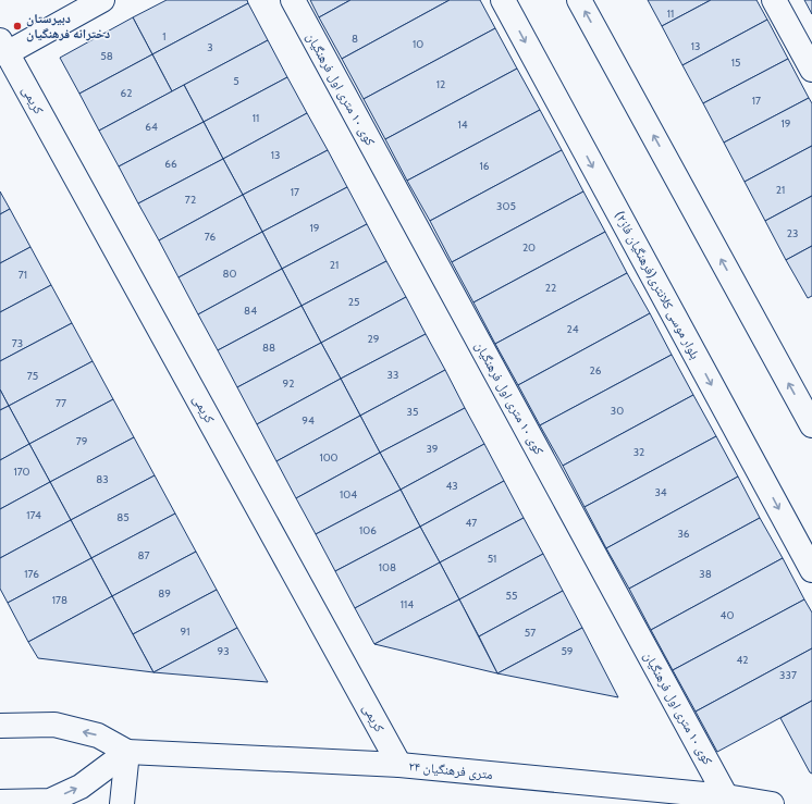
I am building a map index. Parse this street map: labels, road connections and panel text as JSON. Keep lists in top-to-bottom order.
{
  "streets": {
    "street": [
      "کوی ۱۰ متری اول فرهنگیان",
      "کریمی",
      "بلوار موسی کلانتری(فرهنگیان فاز۲)",
      "۲۴ متری فرهنگیان"
    ]
  },
  "crossings": [
    ["کوی ۱۰ متری اول فرهنگیان", "۲۴ متری فرهنگیان"],
    ["کریمی", "۲۴ متری فرهنگیان"]
  ],
  "places": ["دبیرستان دخترانه فرهنگیان"],
  "house_numbers": [
    "11",
    "1",
    "8",
    "10",
    "13",
    "3",
    "58",
    "15",
    "5",
    "12",
    "62",
    "17",
    "11",
    "19",
    "14",
    "64",
    "13",
    "66",
    "16",
    "21",
    "17",
    "72",
    "305",
    "19",
    "23",
    "76",
    "20",
    "21",
    "80",
    "71",
    "22",
    "25",
    "84",
    "24",
    "29",
    "73",
    "88",
    "26",
    "33",
    "75",
    "92",
    "77",
    "30",
    "35",
    "94",
    "79",
    "39",
    "32",
    "100",
    "170",
    "83",
    "43",
    "34",
    "104",
    "174",
    "85",
    "47",
    "106",
    "36",
    "87",
    "51",
    "108",
    "176",
    "38",
    "89",
    "55",
    "178",
    "114",
    "40",
    "91",
    "57",
    "93",
    "59",
    "42",
    "337"
  ]
}
